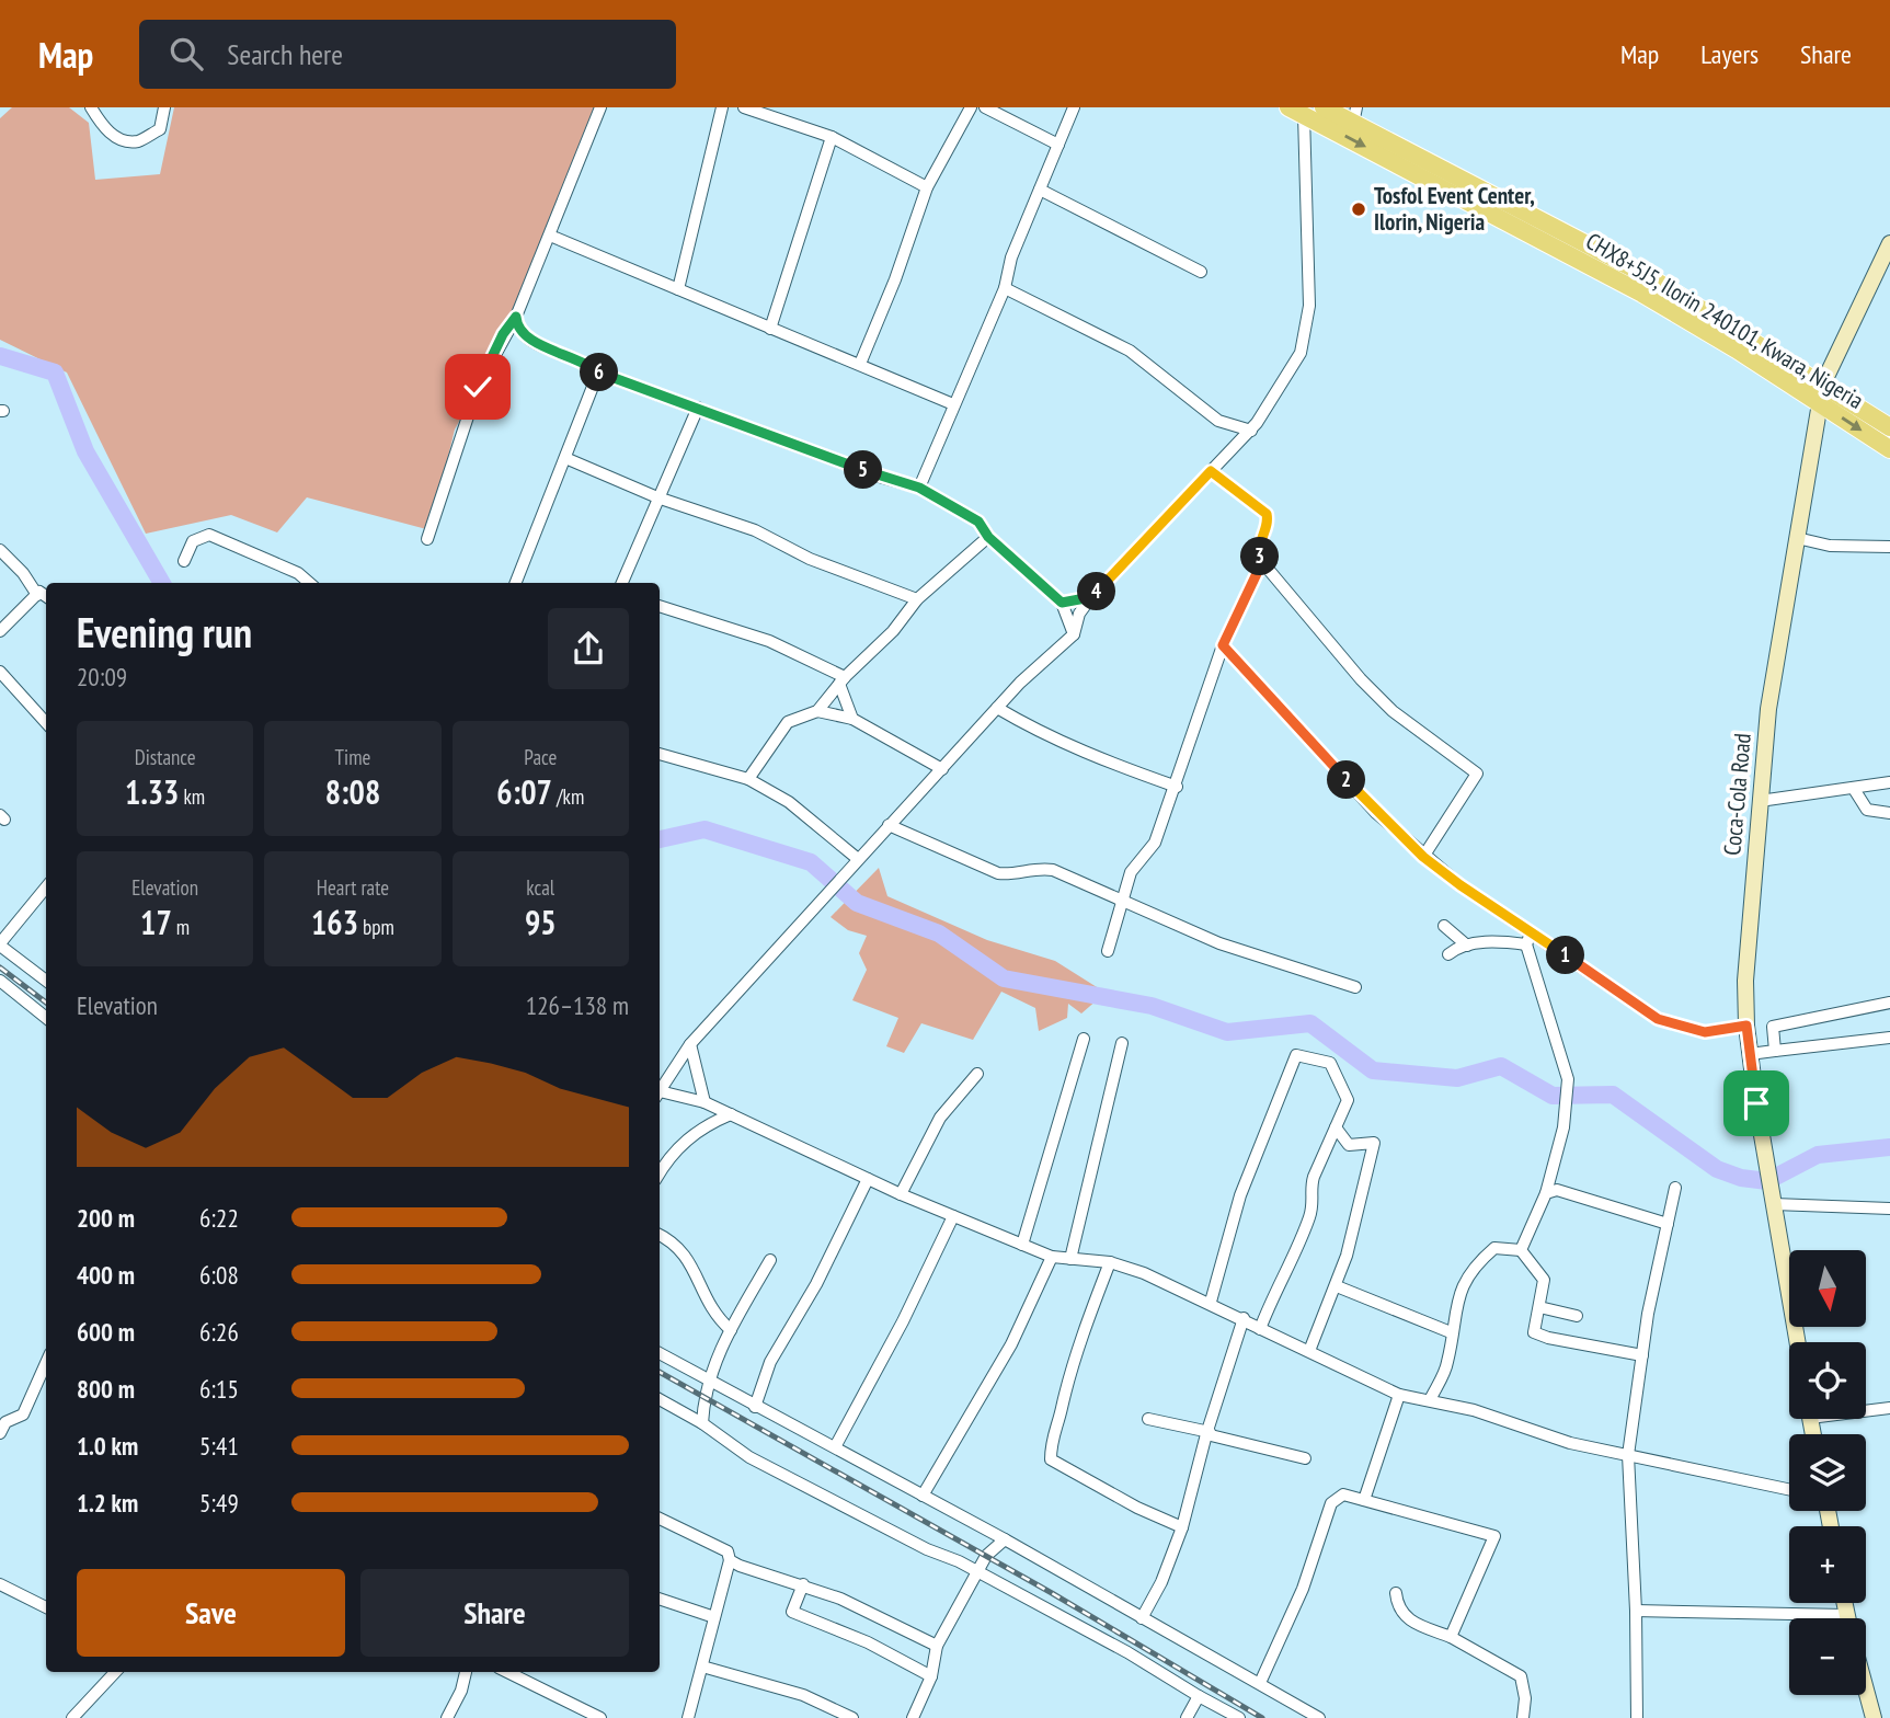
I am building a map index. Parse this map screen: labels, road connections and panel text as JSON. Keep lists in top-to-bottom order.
{
  "streets": {
    "main road": ["CHX8+5J5, Ilorin 240101, Kwara, Nigeria"],
    "street": ["Coca-Cola Road"]
  },
  "crossings": [
    ["CHX8+5J5, Ilorin 240101, Kwara, Nigeria", "Coca-Cola Road"]
  ],
  "places": ["Tosfol Event Center, Ilorin, Nigeria"],
  "north": "bottom",
  "page": {
    "header": "Map",
    "search": "Search here",
    "nav": ["Map", "Layers", "Share"],
    "pins": [
      "6",
      "5",
      "3",
      "4",
      "2",
      "1"
    ],
    "heading": ["Evening run", "20:09"],
    "stats": [
      ["Distance", "1.33 km"],
      ["Time", "8:08"],
      ["Pace", "6:07 /km"],
      ["Elevation", "17 m"],
      ["Heart rate", "163 bpm"],
      ["kcal", "95"]
    ],
    "chart": ["Elevation", "126–138 m"],
    "list": [
      {
        "name": "200 m",
        "note": "6:22"
      },
      {
        "name": "400 m",
        "note": "6:08"
      },
      {
        "name": "600 m",
        "note": "6:26"
      },
      {
        "name": "800 m",
        "note": "6:15"
      },
      {
        "name": "1.0 km",
        "note": "5:41"
      },
      {
        "name": "1.2 km",
        "note": "5:49"
      }
    ],
    "map_buttons": ["+", "−"],
    "buttons": ["Save", "Share"]
  }
}
